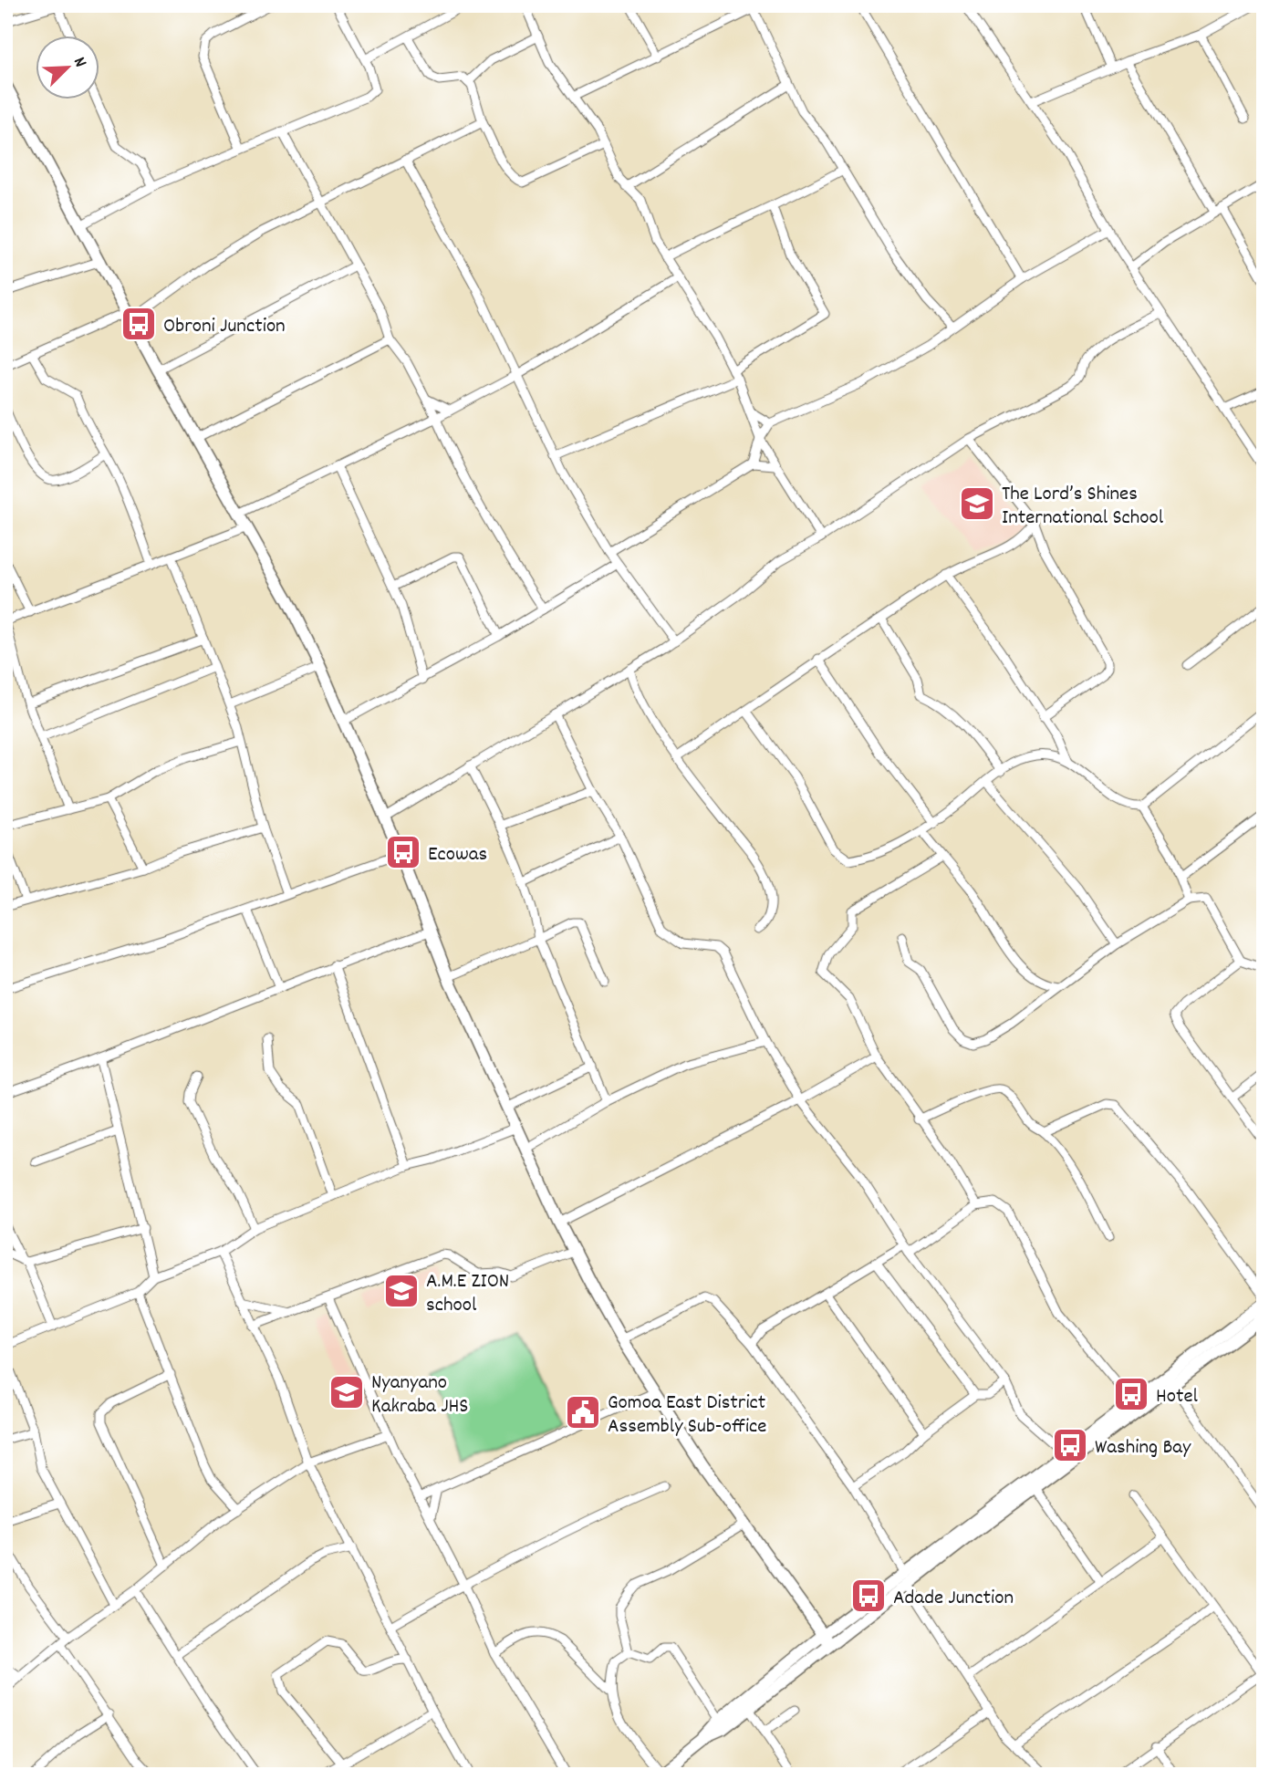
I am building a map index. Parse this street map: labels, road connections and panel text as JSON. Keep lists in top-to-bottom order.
{
  "places": {
    "bus stop": [
      "Obroni Junction",
      "Ecowas",
      "Hotel",
      "Washing Bay",
      "Adade Junction"
    ],
    "school or university": ["The Lord’s Shines International School", "A.M.E ZION school", "Nyanyano Kakraba JHS"],
    "public building": ["Gomoa East District Assembly Sub-office"]
  },
  "north": "top right"
}
